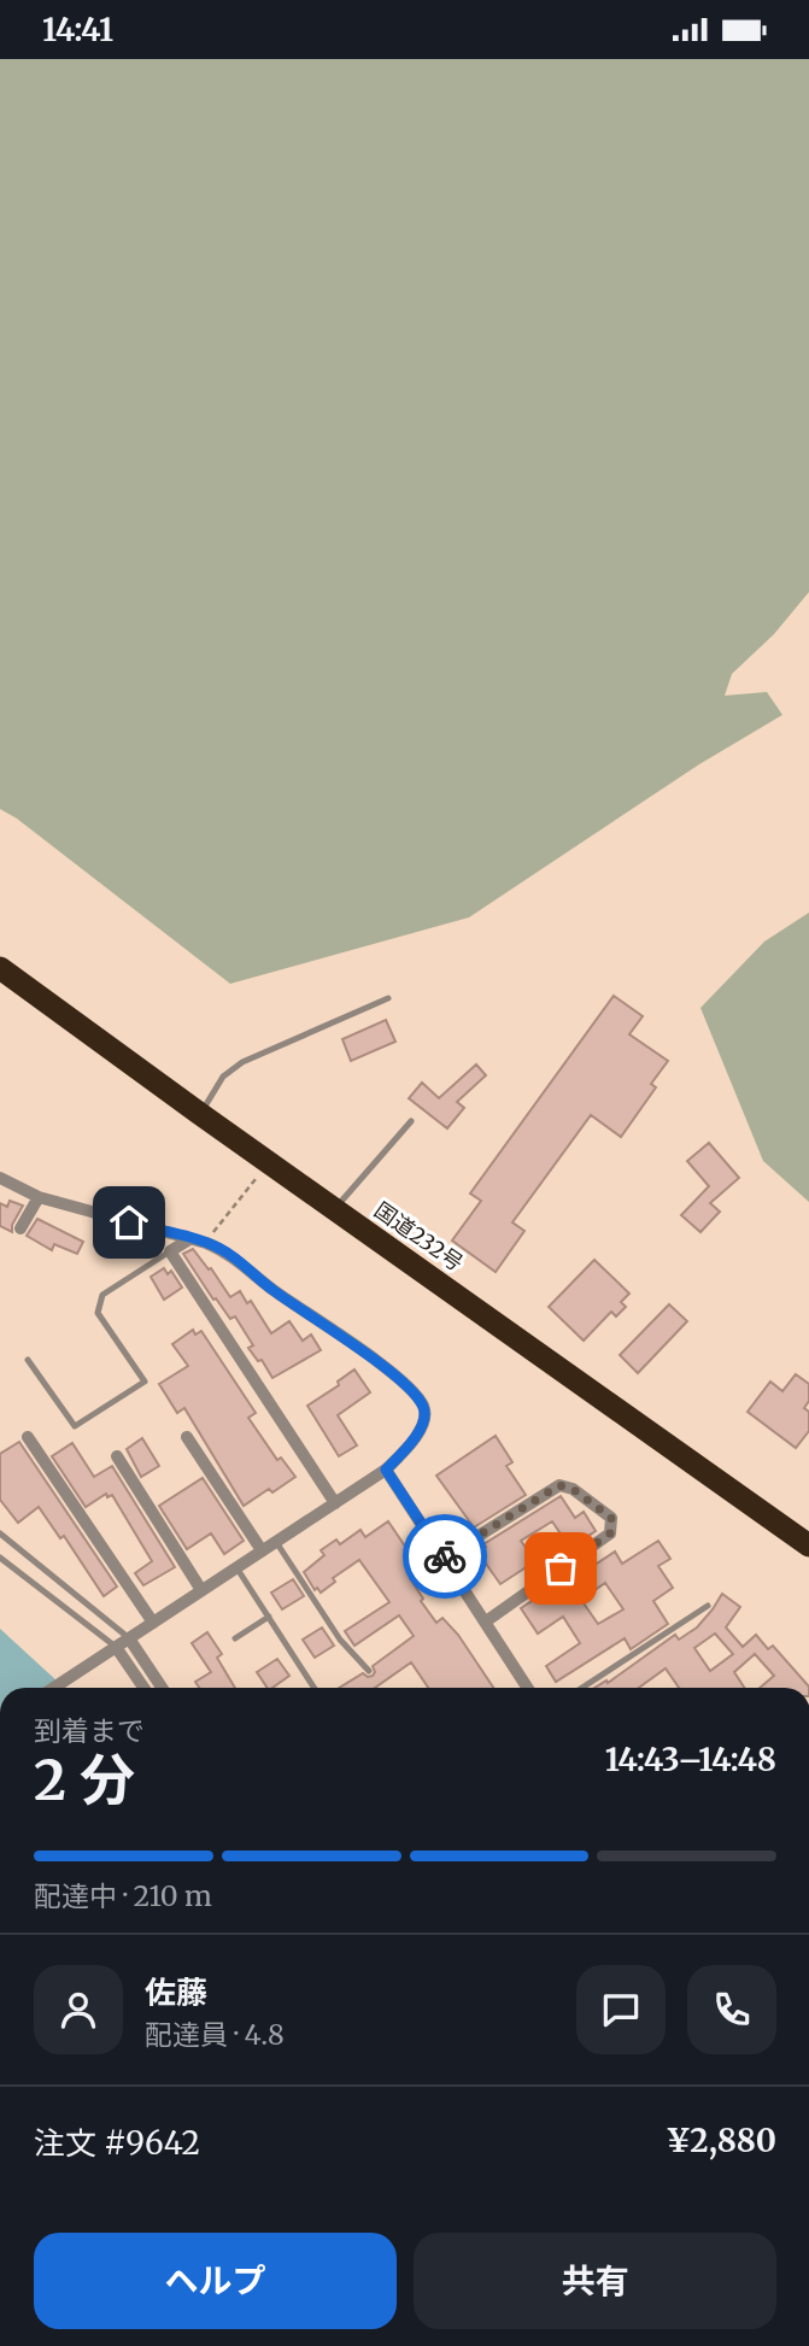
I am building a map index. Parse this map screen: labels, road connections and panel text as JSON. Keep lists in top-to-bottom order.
{
  "streets": {
    "highway": ["国道232号"]
  },
  "page": {
    "status": "14:41",
    "heading": ["2 分", "到着まで", "14:43–14:48"],
    "panel": [
      "佐藤",
      "配達員 · 4.8",
      "注文 #9642",
      "¥2,880"
    ],
    "bar": "配達中 · 210 m",
    "buttons": ["ヘルプ", "共有"]
  }
}
